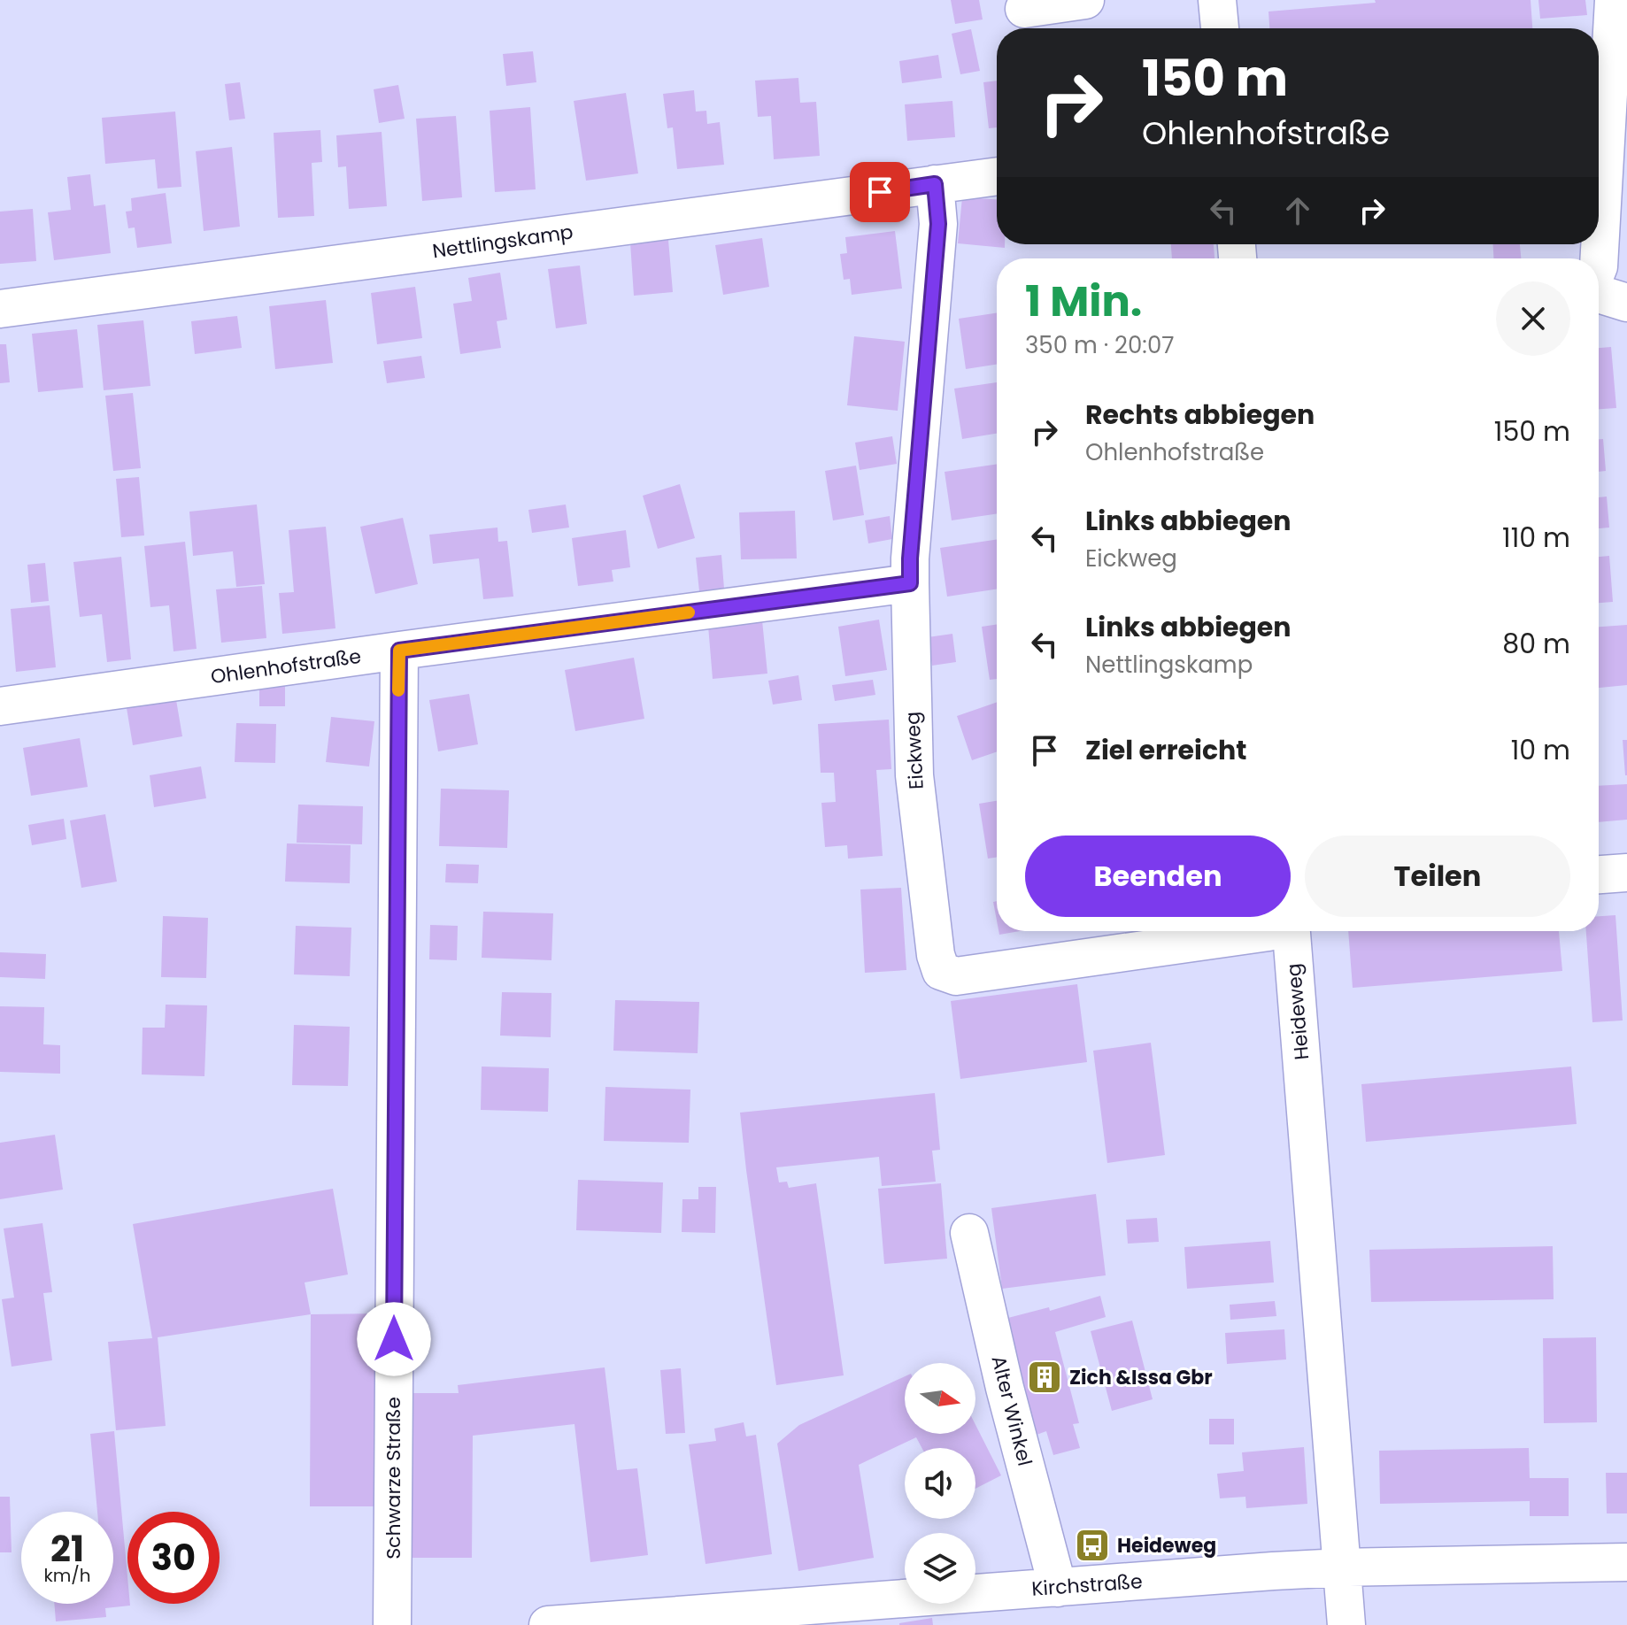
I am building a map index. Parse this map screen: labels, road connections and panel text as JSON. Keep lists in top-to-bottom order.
{
  "streets": {
    "street": [
      "Nettlingskamp",
      "Ohlenhofstraße",
      "Eickweg",
      "Heideweg",
      "Alter Winkel",
      "Schwarze Straße",
      "Kirchstraße"
    ]
  },
  "crossings": [
    ["Nettlingskamp", "Eickweg"],
    ["Ohlenhofstraße", "Eickweg"],
    ["Ohlenhofstraße", "Schwarze Straße"],
    ["Heideweg", "Kirchstraße"],
    ["Alter Winkel", "Kirchstraße"]
  ],
  "places": {
    "building": ["Zich &Issa Gbr"],
    "bus stop": ["Heideweg"]
  },
  "north": "right",
  "page": {
    "turn": ["150 m", "Ohlenhofstraße"],
    "heading": ["1 Min.", "350 m · 20:07"],
    "list": [
      {
        "name": "Rechts abbiegen",
        "note": "Ohlenhofstraße",
        "value": "150 m"
      },
      {
        "name": "Links abbiegen",
        "note": "Eickweg",
        "value": "110 m"
      },
      {
        "name": "Links abbiegen",
        "note": "Nettlingskamp",
        "value": "80 m"
      },
      {
        "name": "Ziel erreicht",
        "value": "10 m"
      }
    ],
    "buttons": ["Beenden", "Teilen"],
    "speed": "21 km/h",
    "limit": "30"
  }
}
